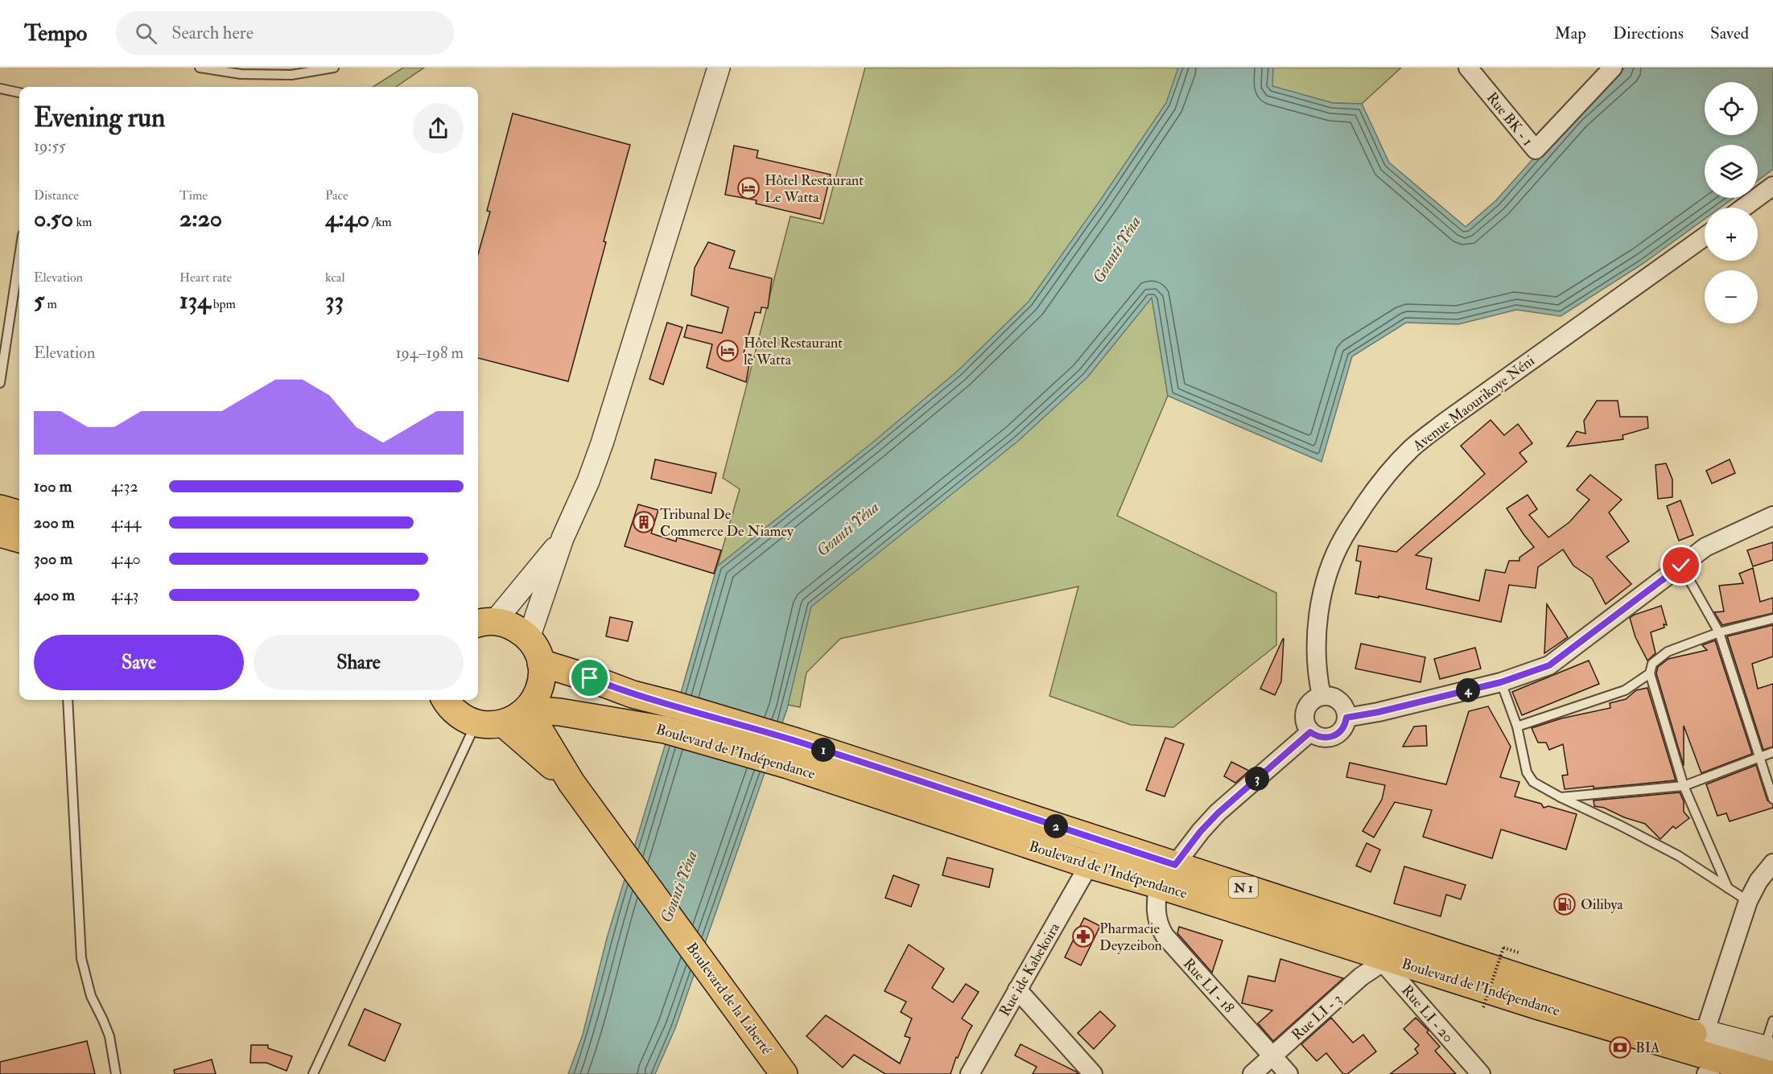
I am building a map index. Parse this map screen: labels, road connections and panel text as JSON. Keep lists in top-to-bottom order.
{
  "streets": {
    "main road": ["Boulevard de l'Indépendance", "N 1", "Boulevard de la Liberté"],
    "street": [
      "Rue BK - 1",
      "Avenue Maourikoye Néni",
      "Rue ide Kabekoira",
      "Rue LI - 18",
      "Rue LI - 20",
      "Rue LI - 3"
    ]
  },
  "crossings": [
    ["Boulevard de l'Indépendance", "Rue ide Kabekoira"],
    ["Boulevard de l'Indépendance", "Rue LI - 18"],
    ["Boulevard de l'Indépendance", "Boulevard de la Liberté"],
    ["Boulevard de l'Indépendance", "Rue LI - 20"],
    ["Boulevard de l'Indépendance", "Rue LI - 3"],
    ["Rue LI - 18", "Rue LI - 3"],
    ["Rue LI - 20", "Rue LI - 3"]
  ],
  "water": ["Gounti Yéna"],
  "places": {
    "hotel": ["Hôtel Restaurant Le Watta", "Hôtel Restaurant le Watta"],
    "building": ["Tribunal De Commerce De Niamey"],
    "fuel station": ["Oilibya"],
    "pharmacy": ["Pharmacie Deyzeibon"],
    "bank": ["BIA"]
  },
  "page": {
    "header": "Tempo",
    "search": "Search here",
    "nav": ["Map", "Directions", "Saved"],
    "map_buttons": ["+", "−"],
    "heading": ["Evening run", "19:55"],
    "stats": [
      ["Distance", "0.50 km"],
      ["Time", "2:20"],
      ["Pace", "4:40 /km"],
      ["Elevation", "5 m"],
      ["Heart rate", "134 bpm"],
      ["kcal", "33"]
    ],
    "chart": ["Elevation", "194–198 m"],
    "list": [
      {
        "name": "100 m",
        "note": "4:32"
      },
      {
        "name": "200 m",
        "note": "4:44"
      },
      {
        "name": "300 m",
        "note": "4:40"
      },
      {
        "name": "400 m",
        "note": "4:43"
      }
    ],
    "buttons": ["Save", "Share"],
    "pins": [
      "4",
      "1",
      "3",
      "2"
    ]
  }
}
